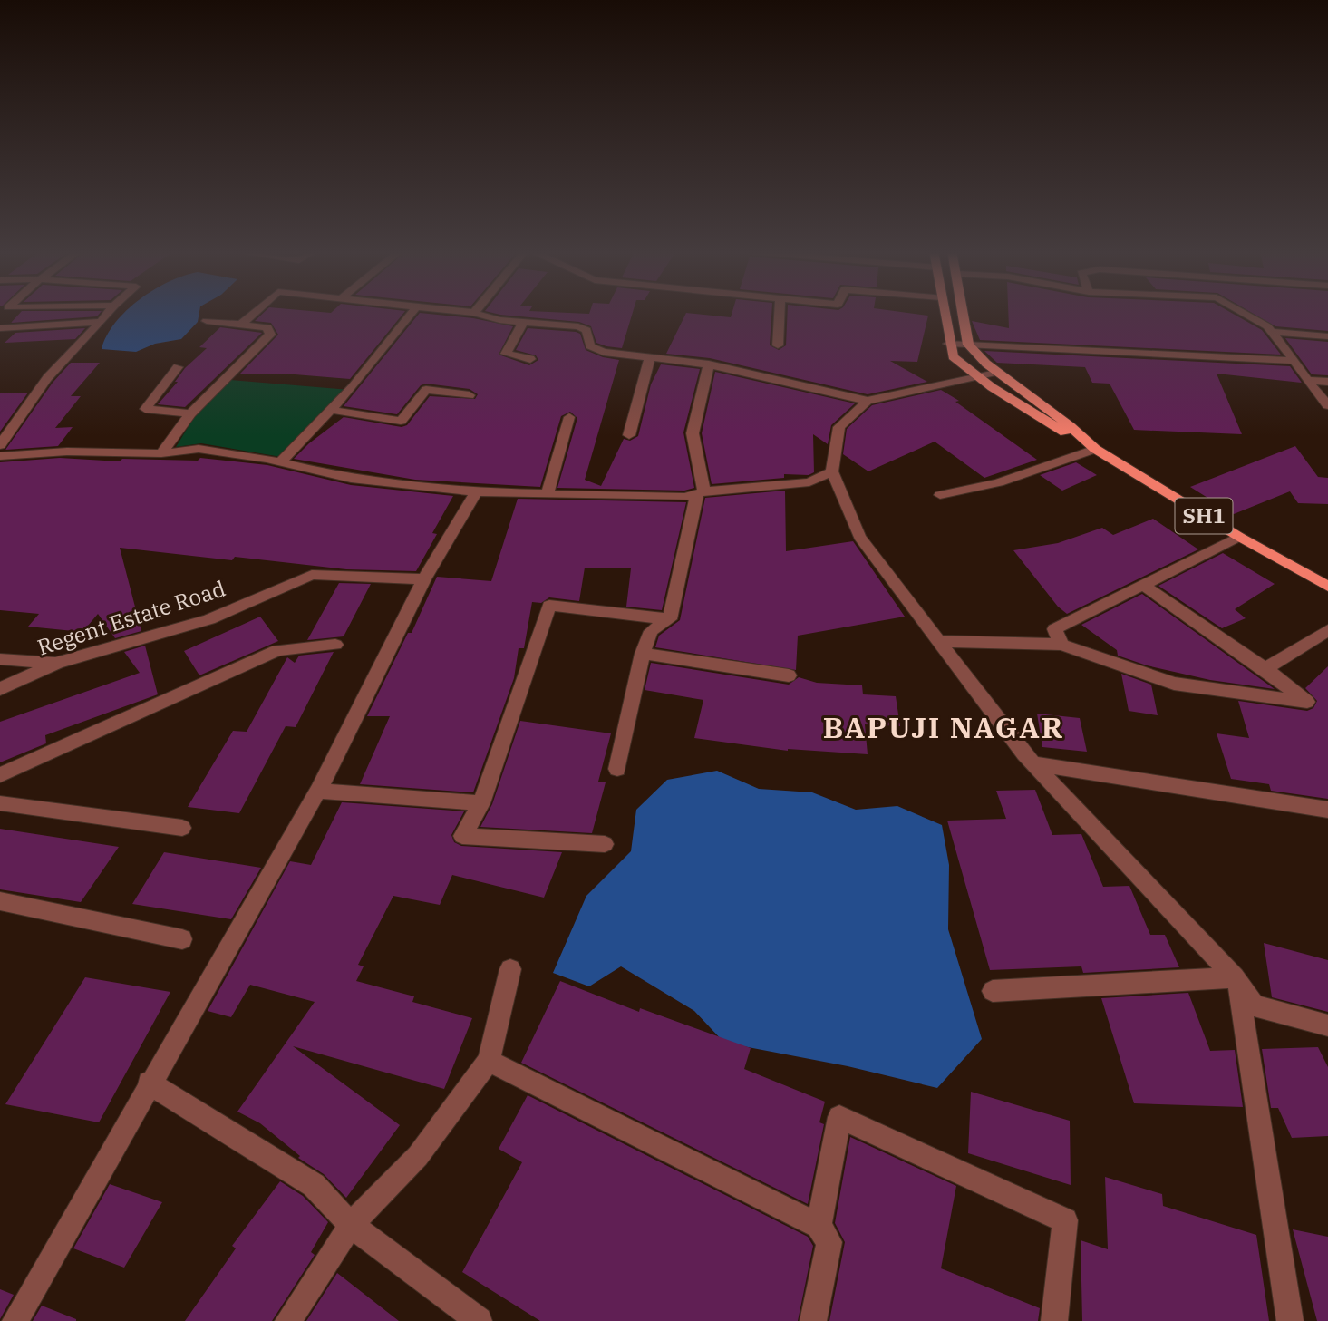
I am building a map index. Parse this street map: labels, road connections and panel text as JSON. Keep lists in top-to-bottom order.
{
  "streets": {
    "main road": ["SH1"],
    "street": ["Regent Estate Road"]
  },
  "districts": ["BAPUJI NAGAR"]
}
